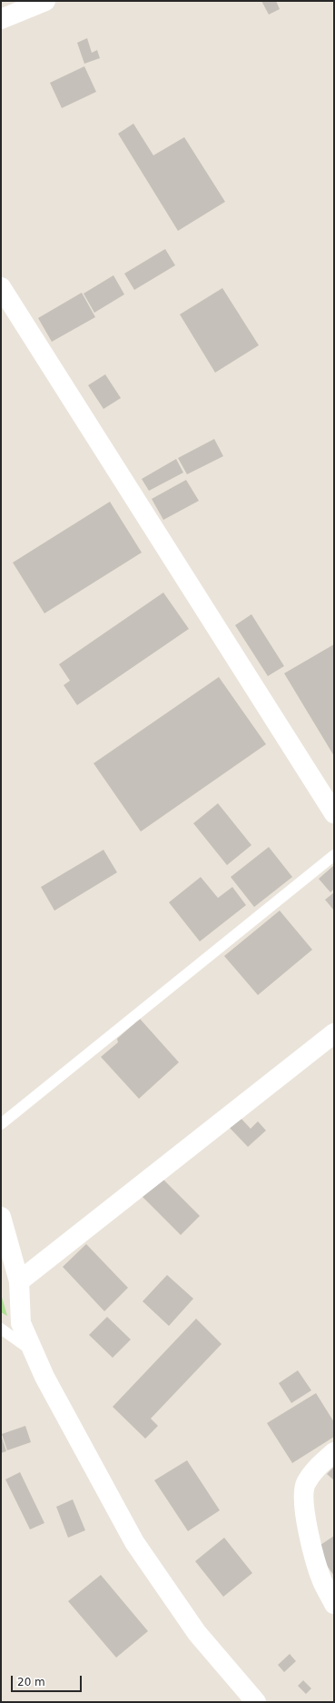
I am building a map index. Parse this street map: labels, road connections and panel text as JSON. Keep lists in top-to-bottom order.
{
  "scale_bar": "20 m"
}
